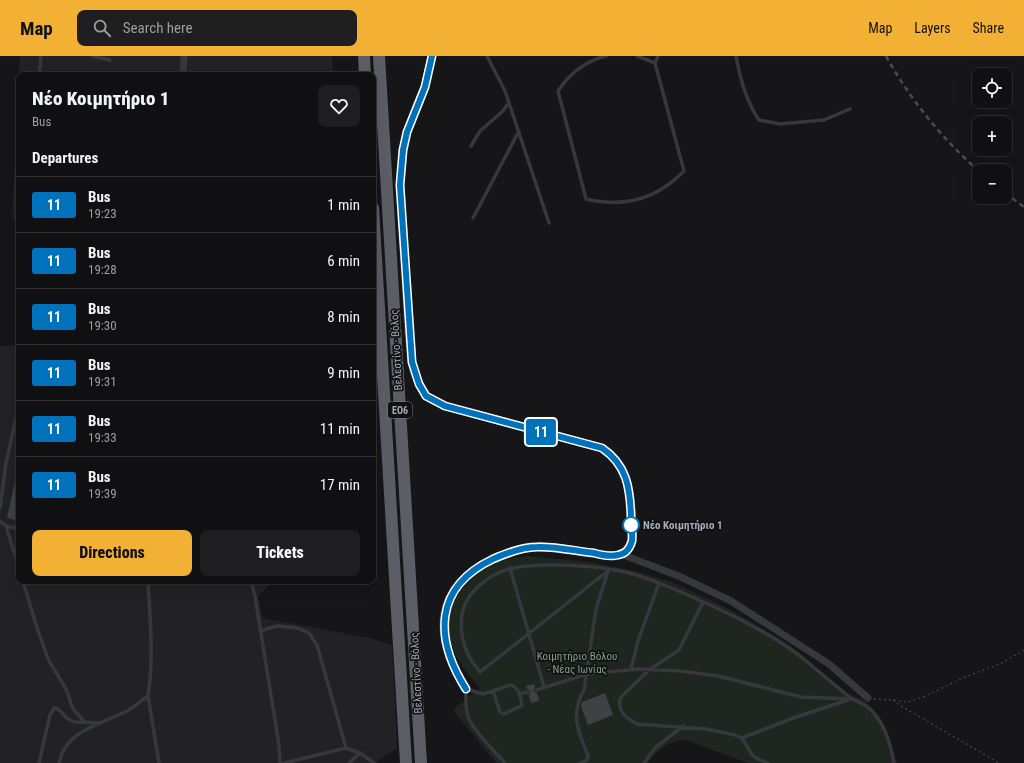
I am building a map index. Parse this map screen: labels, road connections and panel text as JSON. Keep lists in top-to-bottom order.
{
  "streets": {
    "highway": ["Βελεστίνο - Βόλος", "ΕΟ6"]
  },
  "parks": ["Κοιμητήριο Βόλου - Νέας Ιωνίας"],
  "places": ["Νέο Κοιμητήριο 1"],
  "lines": ["bus line 11"],
  "page": {
    "header": "Map",
    "search": "Search here",
    "nav": ["Map", "Layers", "Share"],
    "on_map": "11",
    "map_buttons": ["+", "−"],
    "heading": [
      ["Νέο Κοιμητήριο 1", "Bus"],
      "Departures"
    ],
    "list": [
      {
        "mark": "11",
        "name": "Bus",
        "note": "19:23",
        "value": "1 min"
      },
      {
        "mark": "11",
        "name": "Bus",
        "note": "19:28",
        "value": "6 min"
      },
      {
        "mark": "11",
        "name": "Bus",
        "note": "19:30",
        "value": "8 min"
      },
      {
        "mark": "11",
        "name": "Bus",
        "note": "19:31",
        "value": "9 min"
      },
      {
        "mark": "11",
        "name": "Bus",
        "note": "19:33",
        "value": "11 min"
      },
      {
        "mark": "11",
        "name": "Bus",
        "note": "19:39",
        "value": "17 min"
      }
    ],
    "buttons": ["Directions", "Tickets"]
  }
}
